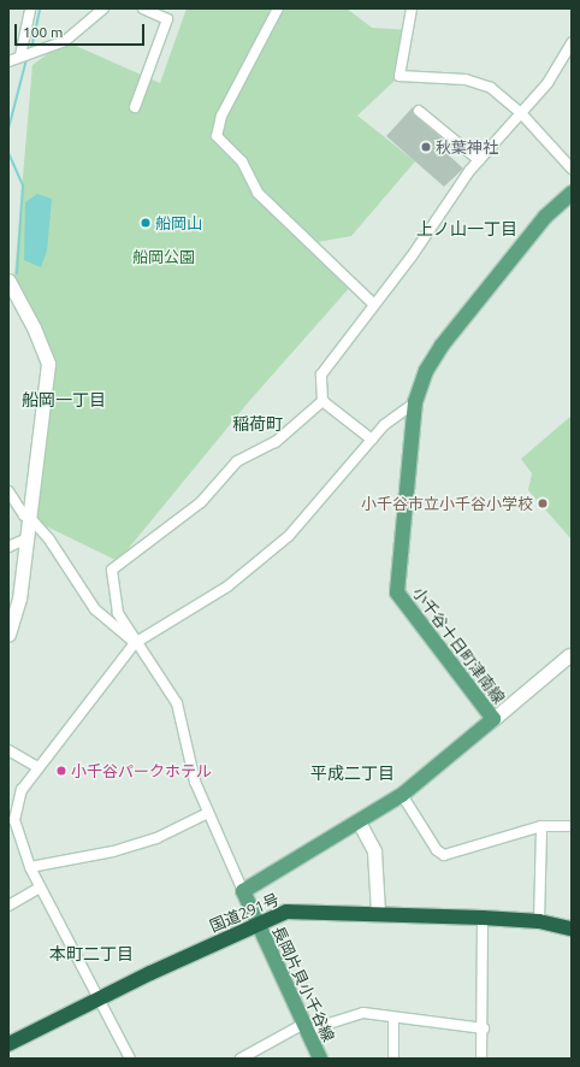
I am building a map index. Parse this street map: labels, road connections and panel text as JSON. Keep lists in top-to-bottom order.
{
  "streets": {
    "highway": ["国道291号"],
    "main road": ["小千谷十日町津南線", "長岡片貝小千谷線"]
  },
  "crossings": [
    ["国道291号", "長岡片貝小千谷線"]
  ],
  "districts": [
    "上ノ山一丁目",
    "船岡一丁目",
    "稲荷町",
    "平成二丁目",
    "本町二丁目"
  ],
  "parks": ["船岡公園"],
  "places": [
    "秋葉神社",
    "船岡山",
    "小千谷市立小千谷小学校",
    "小千谷パークホテル"
  ],
  "scale_bar": "100 m"
}
